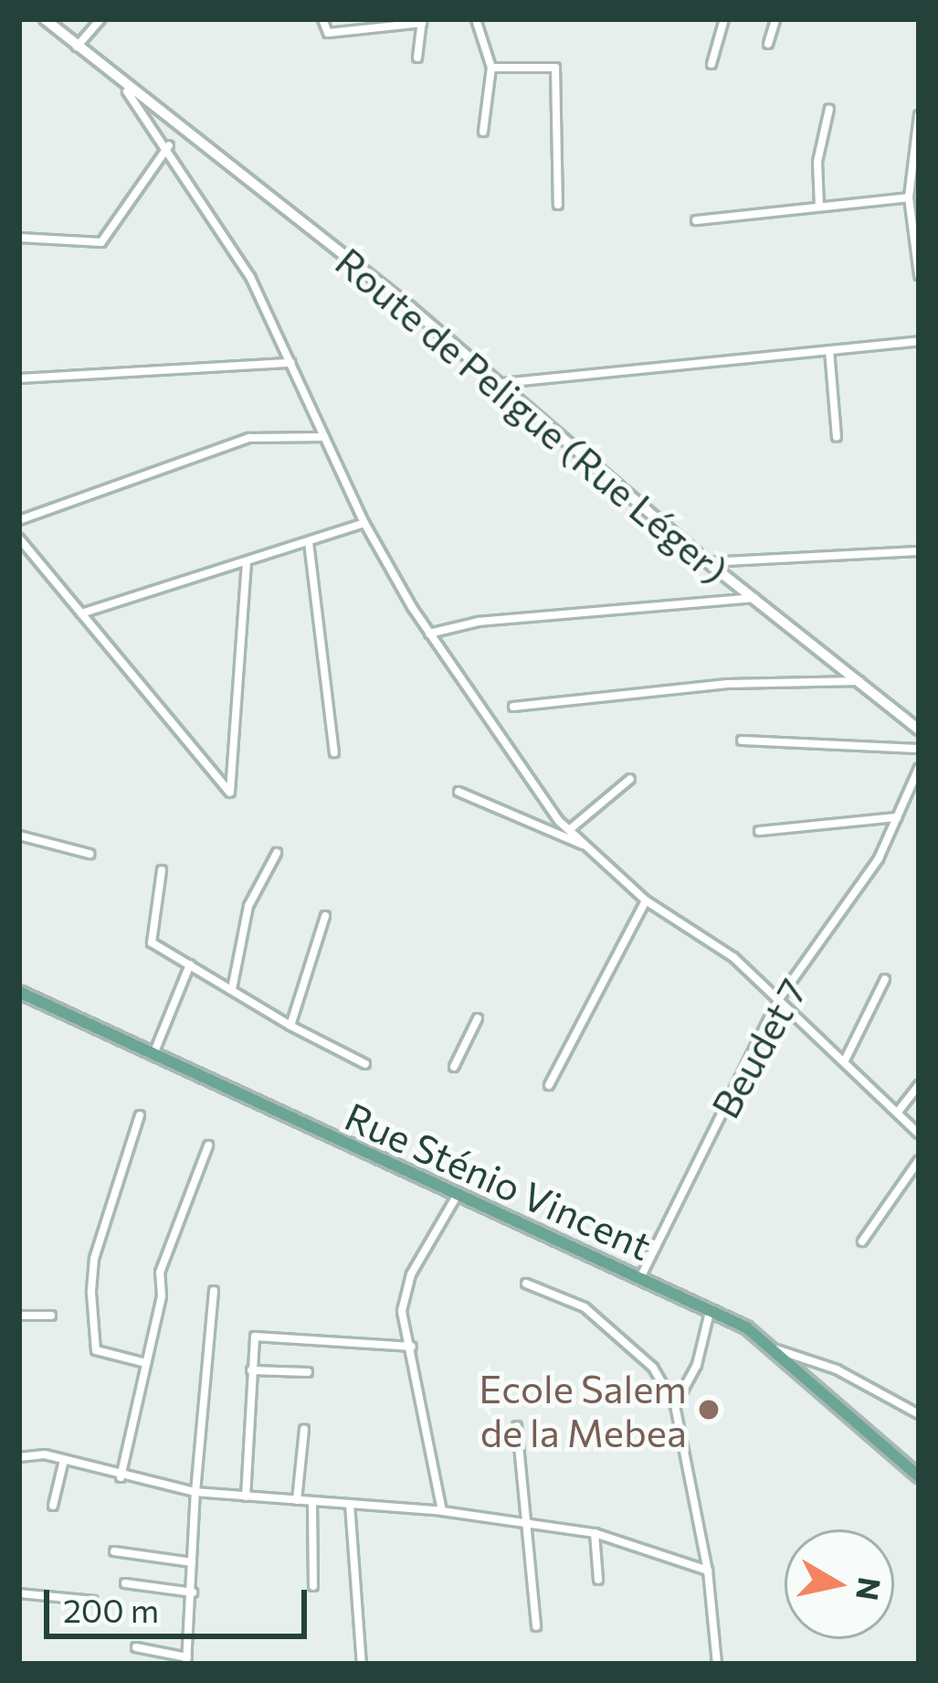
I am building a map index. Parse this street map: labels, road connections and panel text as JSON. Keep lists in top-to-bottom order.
{
  "streets": {
    "main road": ["Rue Sténio Vincent"],
    "street": ["Route de Peligue (Rue Léger)", "Beudet 7"]
  },
  "crossings": [
    ["Beudet 7", "Rue Sténio Vincent"]
  ],
  "places": ["Ecole Salem de la Mebea"],
  "scale_bar": "200 m",
  "north": "right"
}
